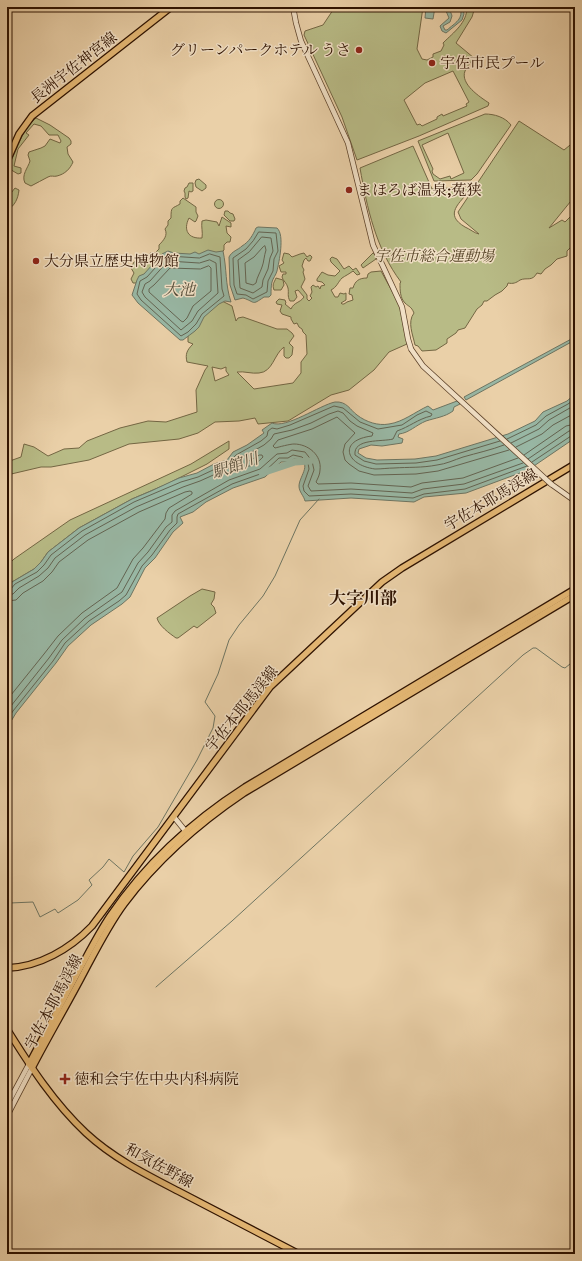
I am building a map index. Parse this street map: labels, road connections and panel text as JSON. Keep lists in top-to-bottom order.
{
  "streets": {
    "main road": ["長洲宇佐神宮線", "宇佐本耶馬渓線", "和気佐野線"]
  },
  "crossings": [
    ["宇佐本耶馬渓線", "和気佐野線"]
  ],
  "districts": ["大字川部"],
  "water": ["大池", "駅館川"],
  "parks": ["宇佐市総合運動場"],
  "places": {
    "other": [
      "グリーンパークホテル うさ",
      "宇佐市民プール",
      "まほろば温泉;菟狭",
      "大分県立歴史博物館"
    ],
    "health": ["徳和会宇佐中央内科病院"]
  }
}
